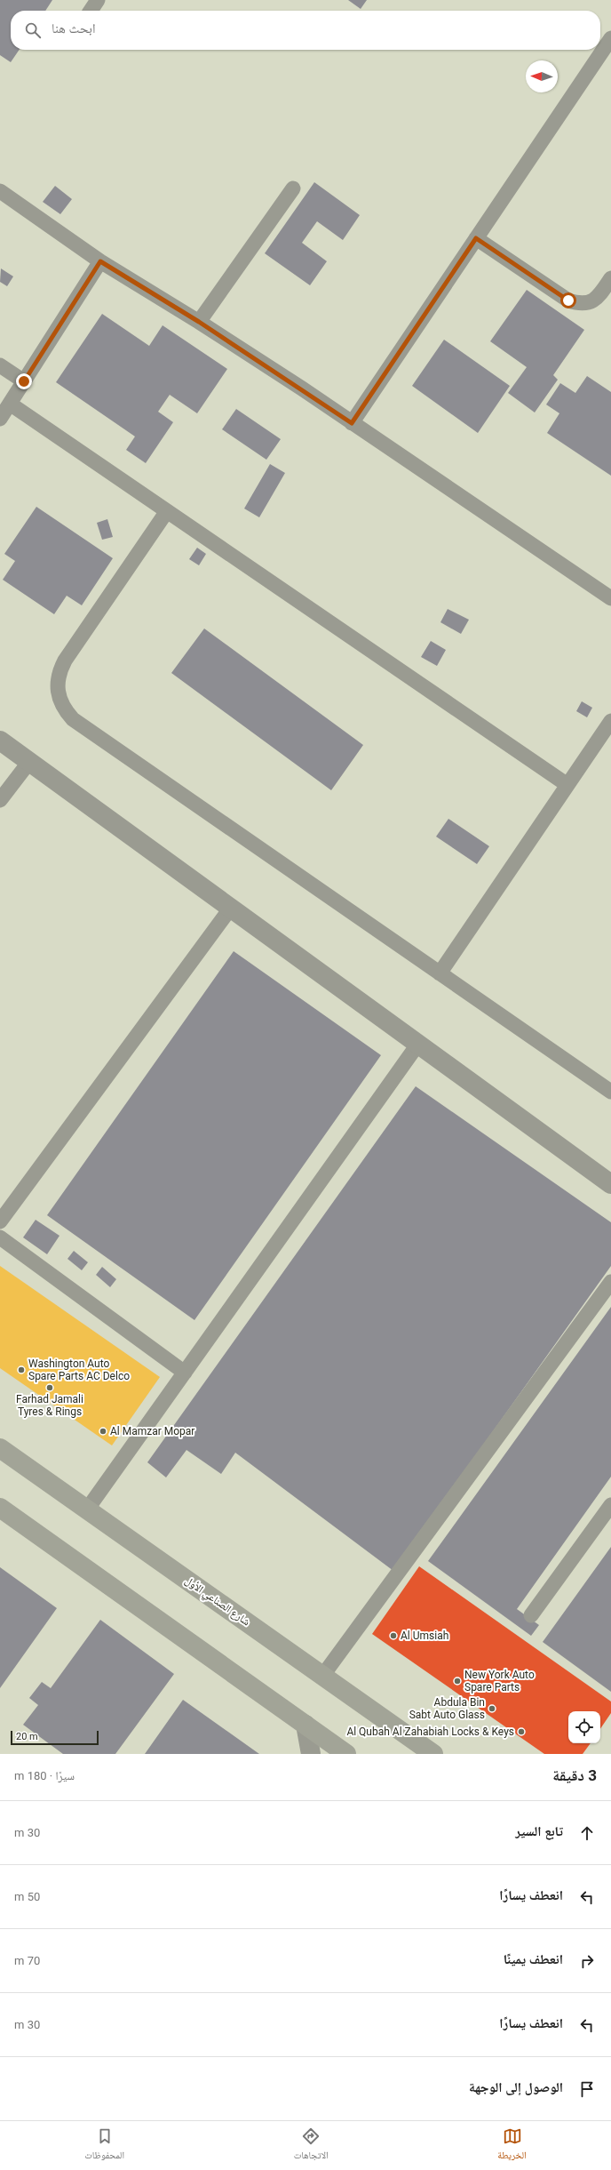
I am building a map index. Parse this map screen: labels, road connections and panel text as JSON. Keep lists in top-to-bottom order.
{
  "streets": {
    "main road": ["شارع الصناعي الأول"]
  },
  "places": [
    "Washington Auto Spare Parts AC Delco",
    "Farhad Jamali Tyres & Rings",
    "Al Mamzar Mopar",
    "Al Umsiah",
    "New York Auto Spare Parts",
    "Abdula Bin Sabt Auto Glass",
    "Al Qubah Al Zahabiah Locks & Keys"
  ],
  "scale_bar": "20 m",
  "north": "left",
  "page": {
    "search": "ابحث هنا",
    "scale": "20 m",
    "heading": ["3 دقيقة", "سيرًا · 180 m"],
    "list": [
      ["تابع السير", "30 m"],
      ["انعطف يسارًا", "50 m"],
      ["انعطف يمينًا", "70 m"],
      ["انعطف يسارًا", "30 m"],
      "الوصول إلى الوجهة"
    ],
    "nav": ["الخريطة", "الاتجاهات", "المحفوظات"]
  }
}
